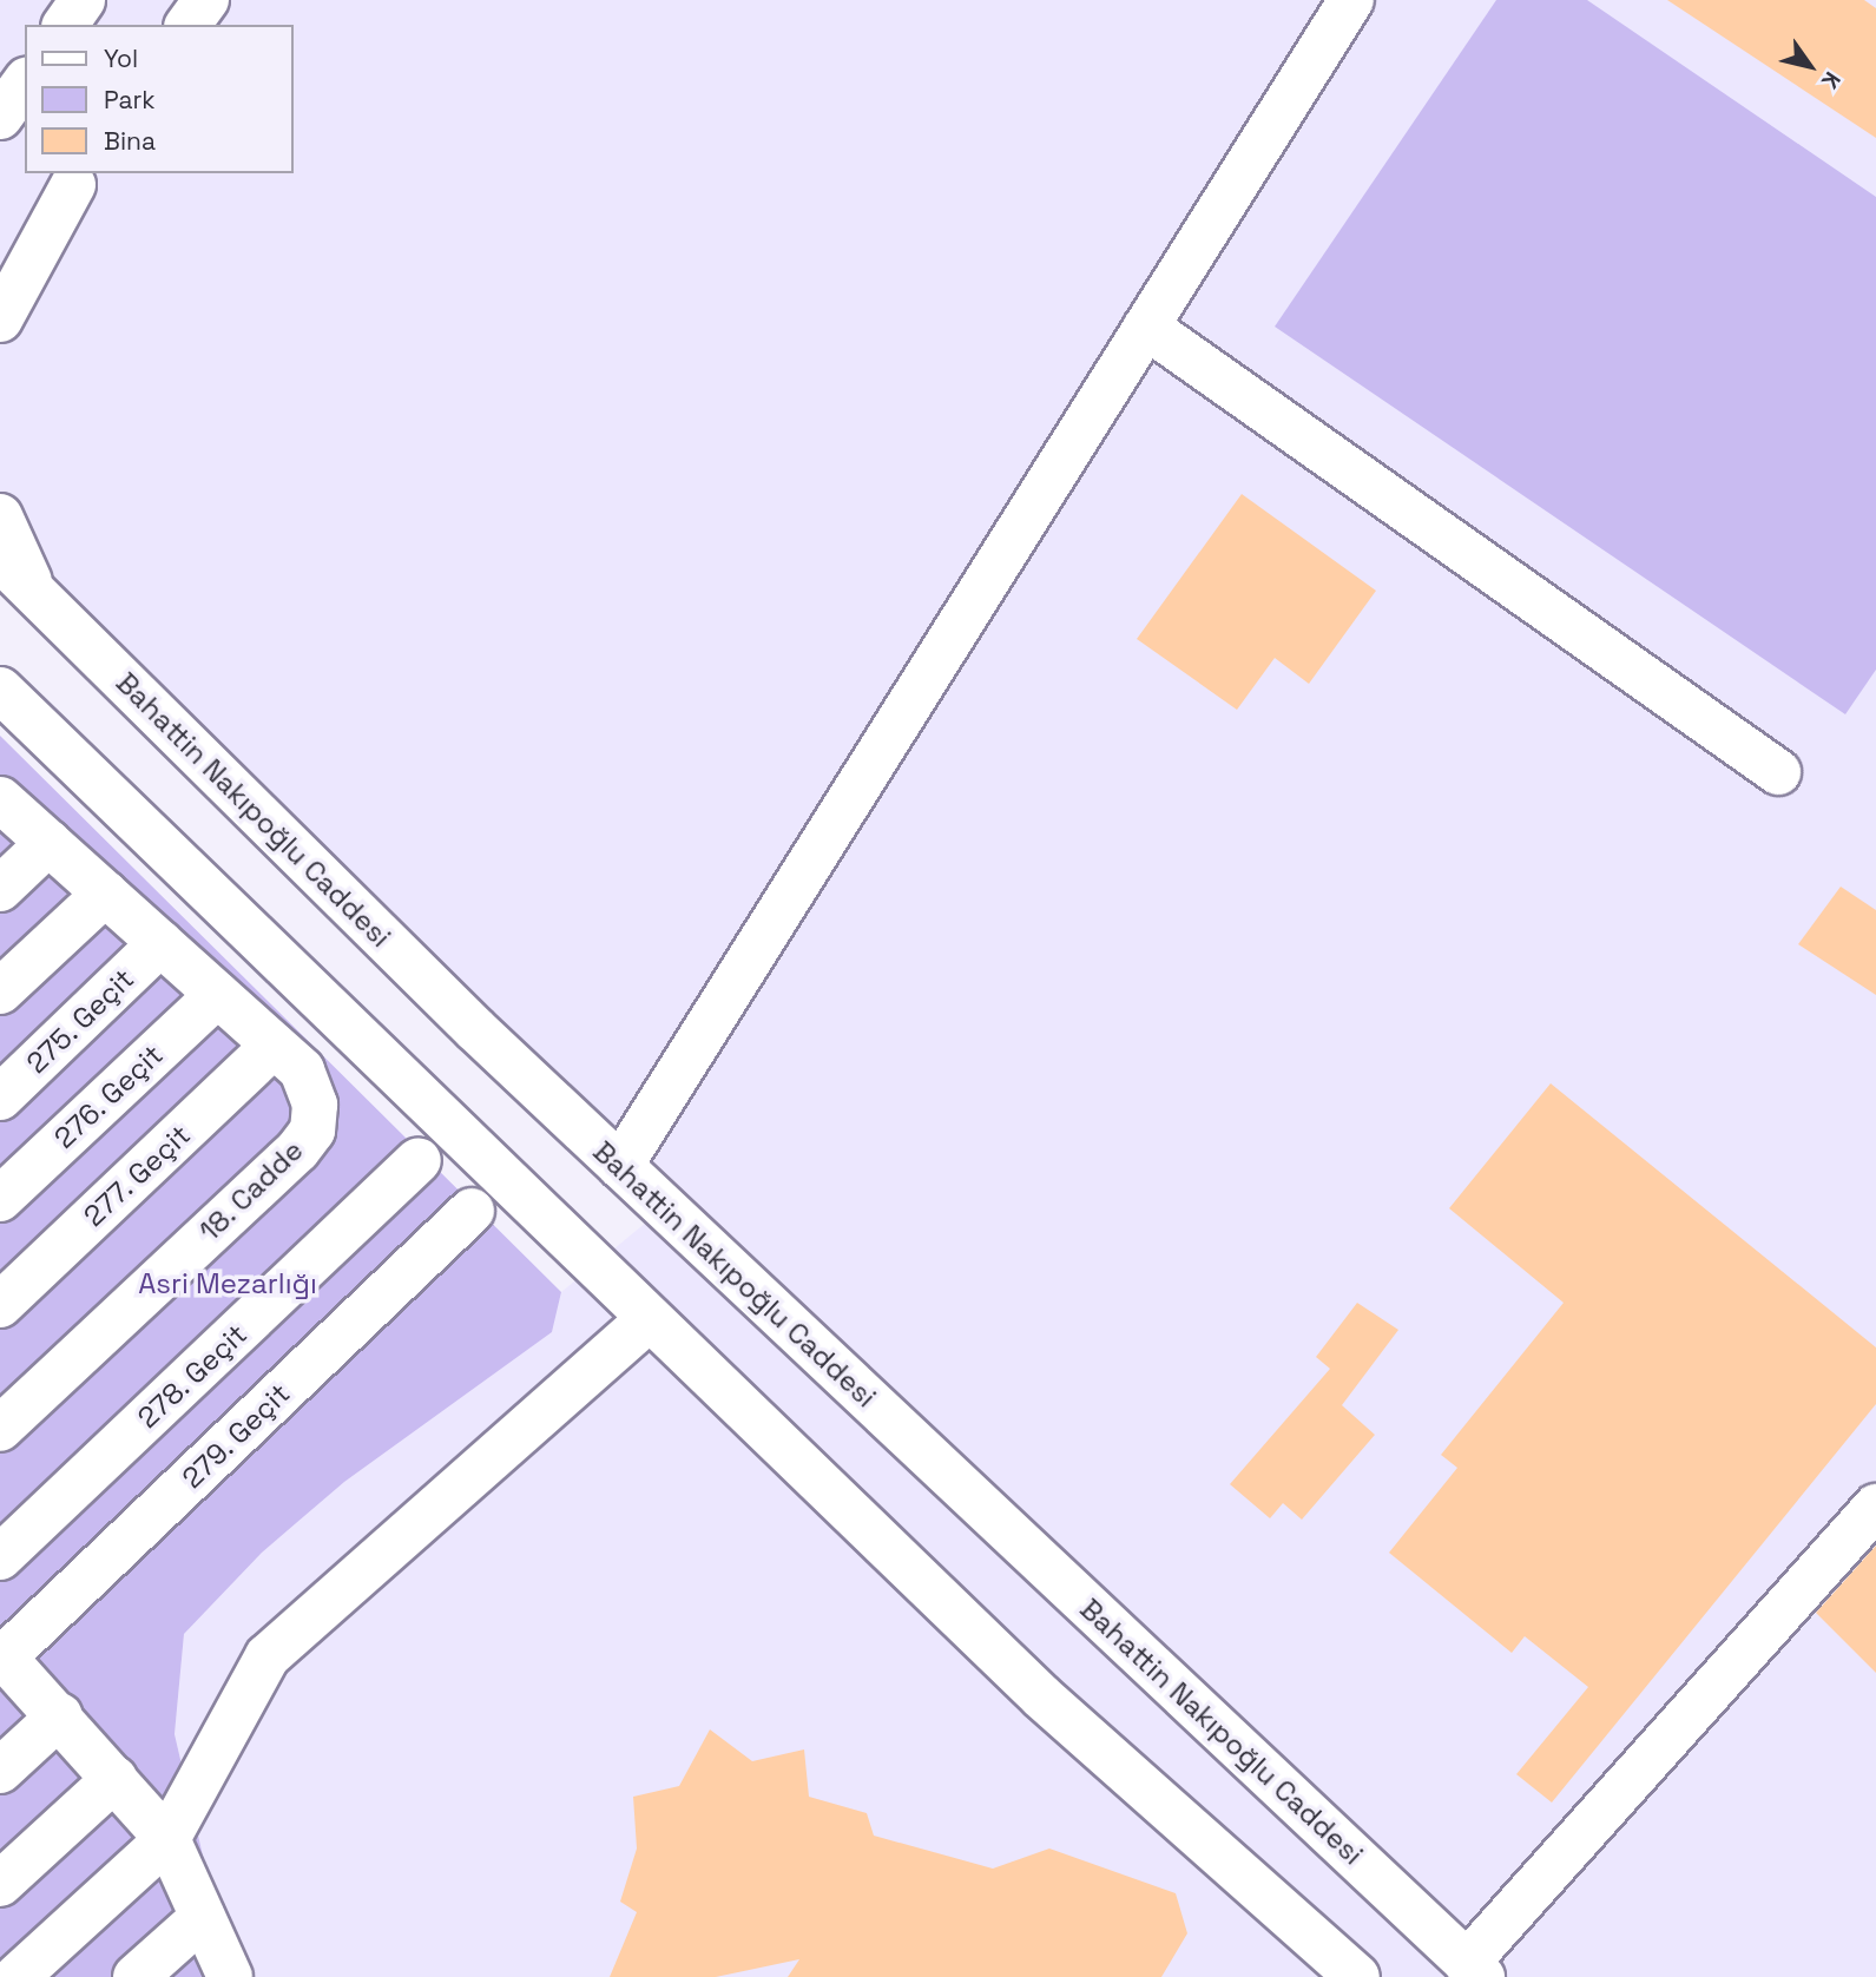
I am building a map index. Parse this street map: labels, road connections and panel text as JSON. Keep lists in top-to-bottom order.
{
  "streets": {
    "main road": [
      "Bahattin Nakıpoğlu Caddesi",
      "275. Geçit",
      "276. Geçit",
      "277. Geçit",
      "18. Cadde",
      "278. Geçit",
      "279. Geçit"
    ]
  },
  "crossings": [
    ["277. Geçit", "18. Cadde"]
  ],
  "parks": ["Asri Mezarlığı"],
  "legend": ["Yol", "Park", "Bina"],
  "north": "bottom right"
}
